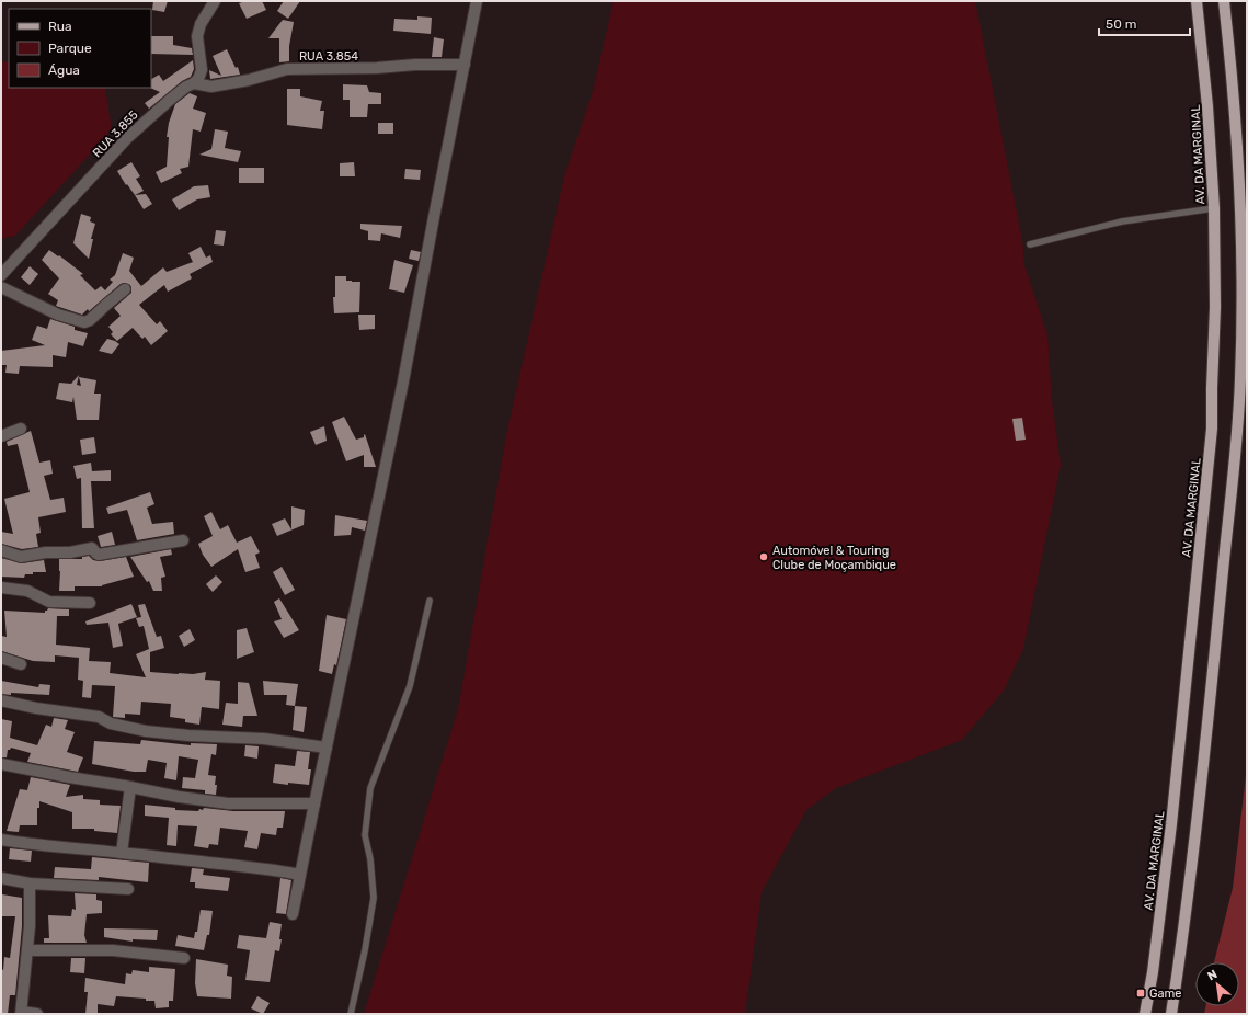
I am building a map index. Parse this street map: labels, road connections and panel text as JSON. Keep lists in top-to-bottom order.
{
  "streets": {
    "main road": ["AV. DA MARGINAL"],
    "street": ["RUA 3.854", "RUA 3.855"]
  },
  "crossings": [
    ["RUA 3.854", "RUA 3.855"]
  ],
  "places": {
    "other": ["Automóvel & Touring Clube de Moçambique"],
    "transit": ["Game"]
  },
  "legend": ["Rua", "Parque", "Água"],
  "scale_bar": "50 m",
  "north": "top left"
}
